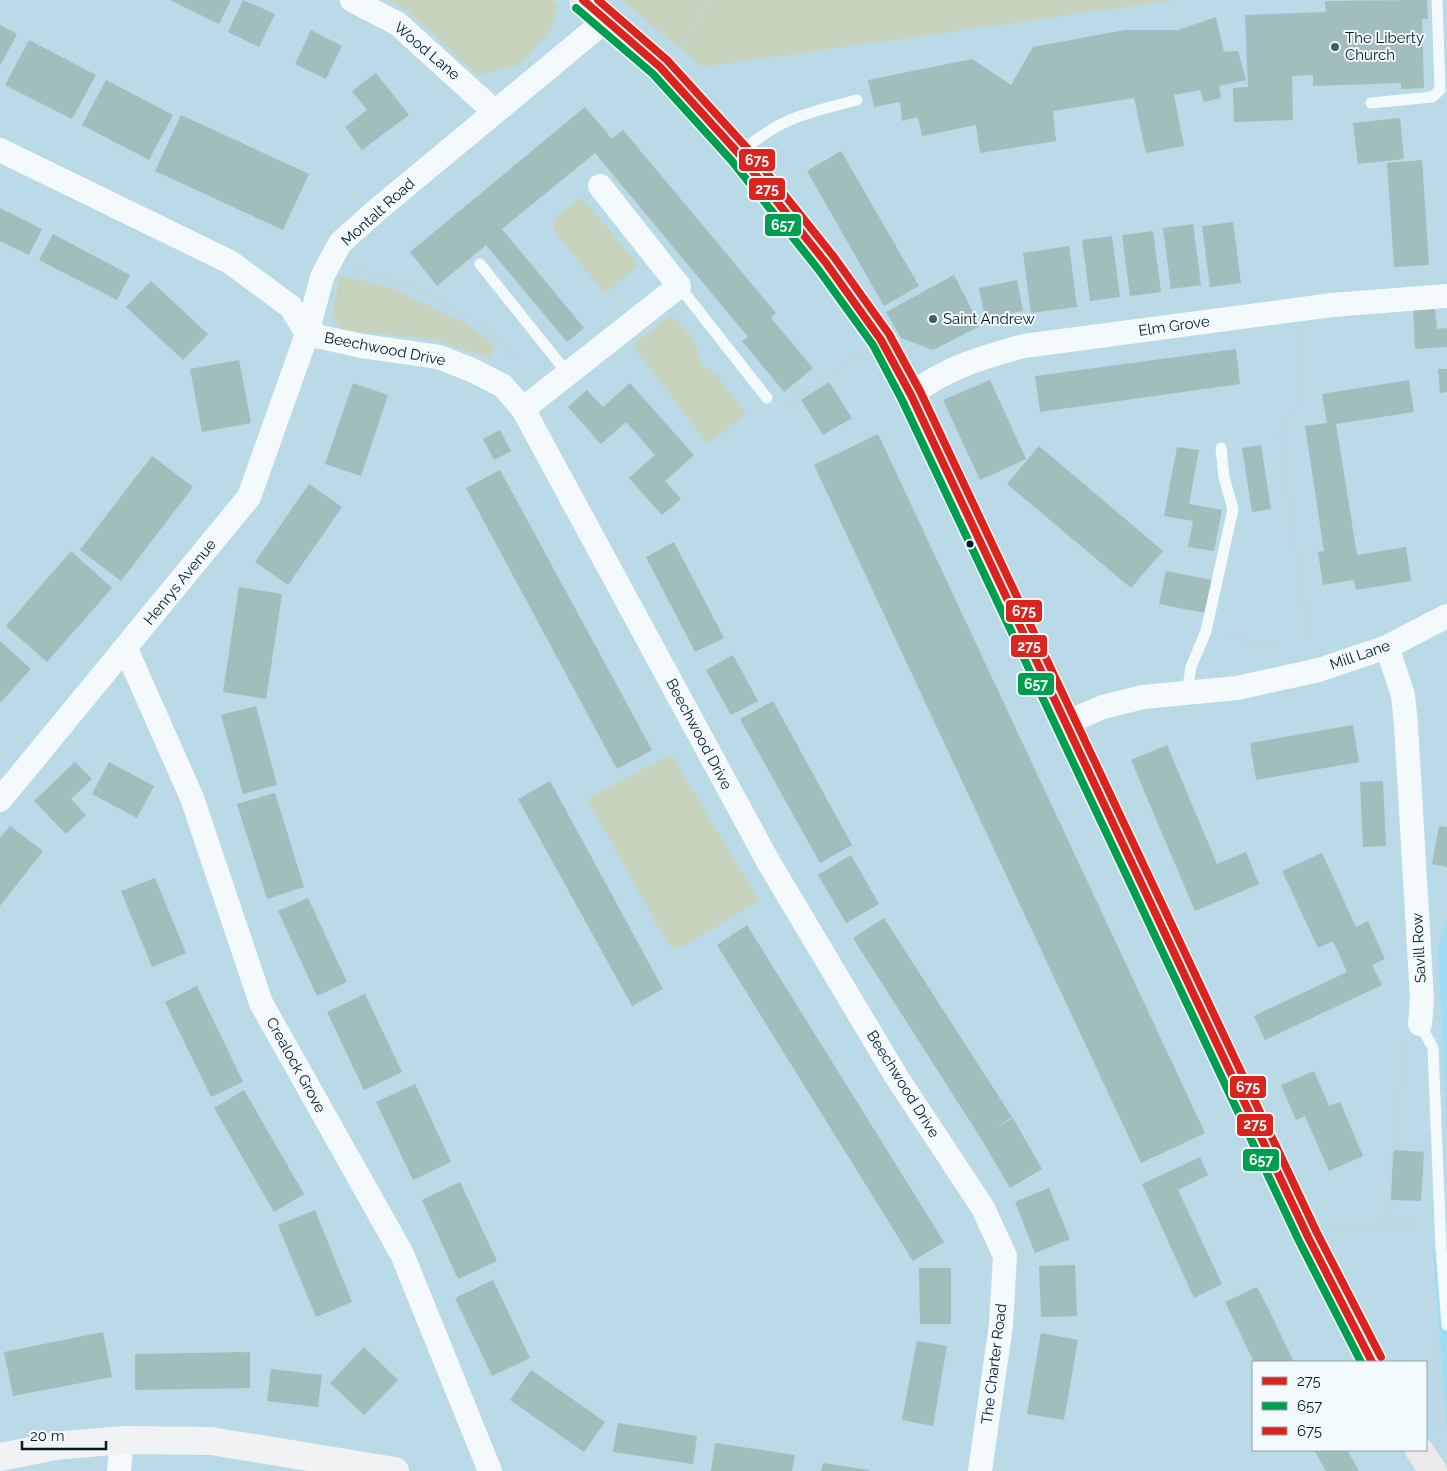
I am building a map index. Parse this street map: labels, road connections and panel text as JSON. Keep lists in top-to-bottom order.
{
  "streets": {
    "street": [
      "Wood Lane",
      "Montalt Road",
      "Elm Grove",
      "Beechwood Drive",
      "Henrys Avenue",
      "Mill Lane",
      "Savill Row",
      "Crealock Grove",
      "The Charter Road"
    ]
  },
  "crossings": [
    ["Wood Lane", "Montalt Road"],
    ["Montalt Road", "Beechwood Drive"],
    ["Montalt Road", "Henrys Avenue"],
    ["Beechwood Drive", "Henrys Avenue"],
    ["Beechwood Drive", "The Charter Road"],
    ["Henrys Avenue", "Crealock Grove"],
    ["Mill Lane", "Savill Row"]
  ],
  "places": ["The Liberty Church", "Saint Andrew"],
  "lines": ["transit line 275", "transit line 675", "transit line 657"],
  "legend": ["275", "657", "675"],
  "scale_bar": "20 m"
}
